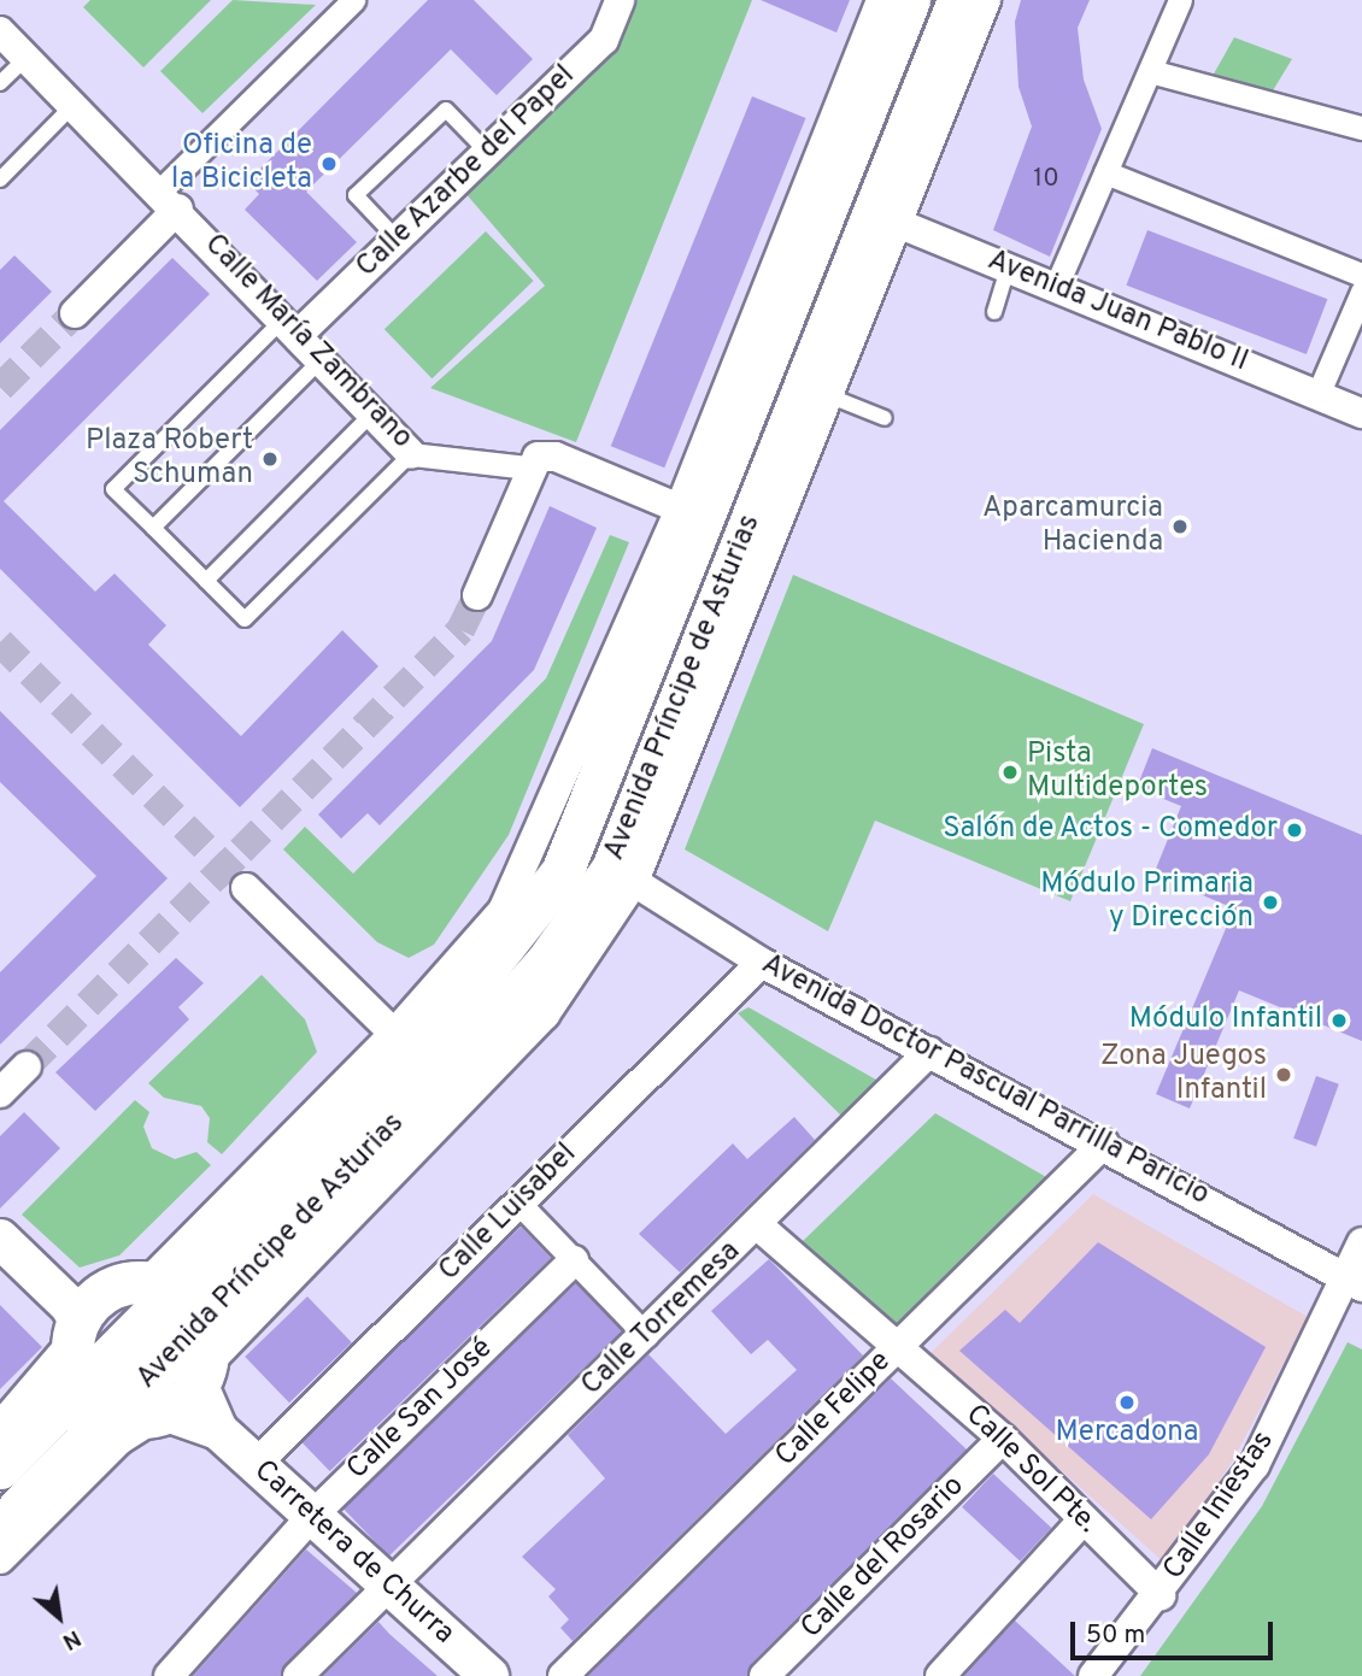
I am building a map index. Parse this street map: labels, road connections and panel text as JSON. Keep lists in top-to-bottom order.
{
  "streets": {
    "main road": ["Avenida Príncipe de Asturias"],
    "street": [
      "Calle Azarbe del Papel",
      "Avenida Juan Pablo II",
      "Calle María Zambrano",
      "Avenida Doctor Pascual Parrilla Paricio",
      "Calle Luisabel",
      "Calle Torremesa",
      "Calle San José",
      "Calle Felipe",
      "Calle Sol Pte.",
      "Calle Iniestas",
      "Carretera de Churra",
      "Calle del Rosario"
    ]
  },
  "crossings": [
    ["Calle Azarbe del Papel", "Calle María Zambrano"],
    ["Avenida Juan Pablo II", "Avenida Príncipe de Asturias"],
    ["Avenida Príncipe de Asturias", "Avenida Doctor Pascual Parrilla Paricio"],
    ["Avenida Doctor Pascual Parrilla Paricio", "Calle Luisabel"],
    ["Avenida Doctor Pascual Parrilla Paricio", "Calle Torremesa"],
    ["Avenida Doctor Pascual Parrilla Paricio", "Calle Felipe"],
    ["Avenida Doctor Pascual Parrilla Paricio", "Calle Iniestas"],
    ["Calle Luisabel", "Carretera de Churra"],
    ["Calle Torremesa", "Calle Sol Pte."],
    ["Calle Torremesa", "Carretera de Churra"],
    ["Calle San José", "Carretera de Churra"],
    ["Calle Felipe", "Calle Sol Pte."],
    ["Calle Sol Pte.", "Calle Iniestas"],
    ["Calle Sol Pte.", "Calle del Rosario"]
  ],
  "places": [
    "Oficina de la Bicicleta",
    "Plaza Robert Schuman",
    "Aparcamurcia Hacienda",
    "Pista Multideportes",
    "Salón de Actos - Comedor",
    "Módulo Primaria y Dirección",
    "Módulo Infantil",
    "Zona Juegos Infantil",
    "Mercadona"
  ],
  "house_numbers": ["10"],
  "scale_bar": "50 m",
  "north": "bottom right"
}
